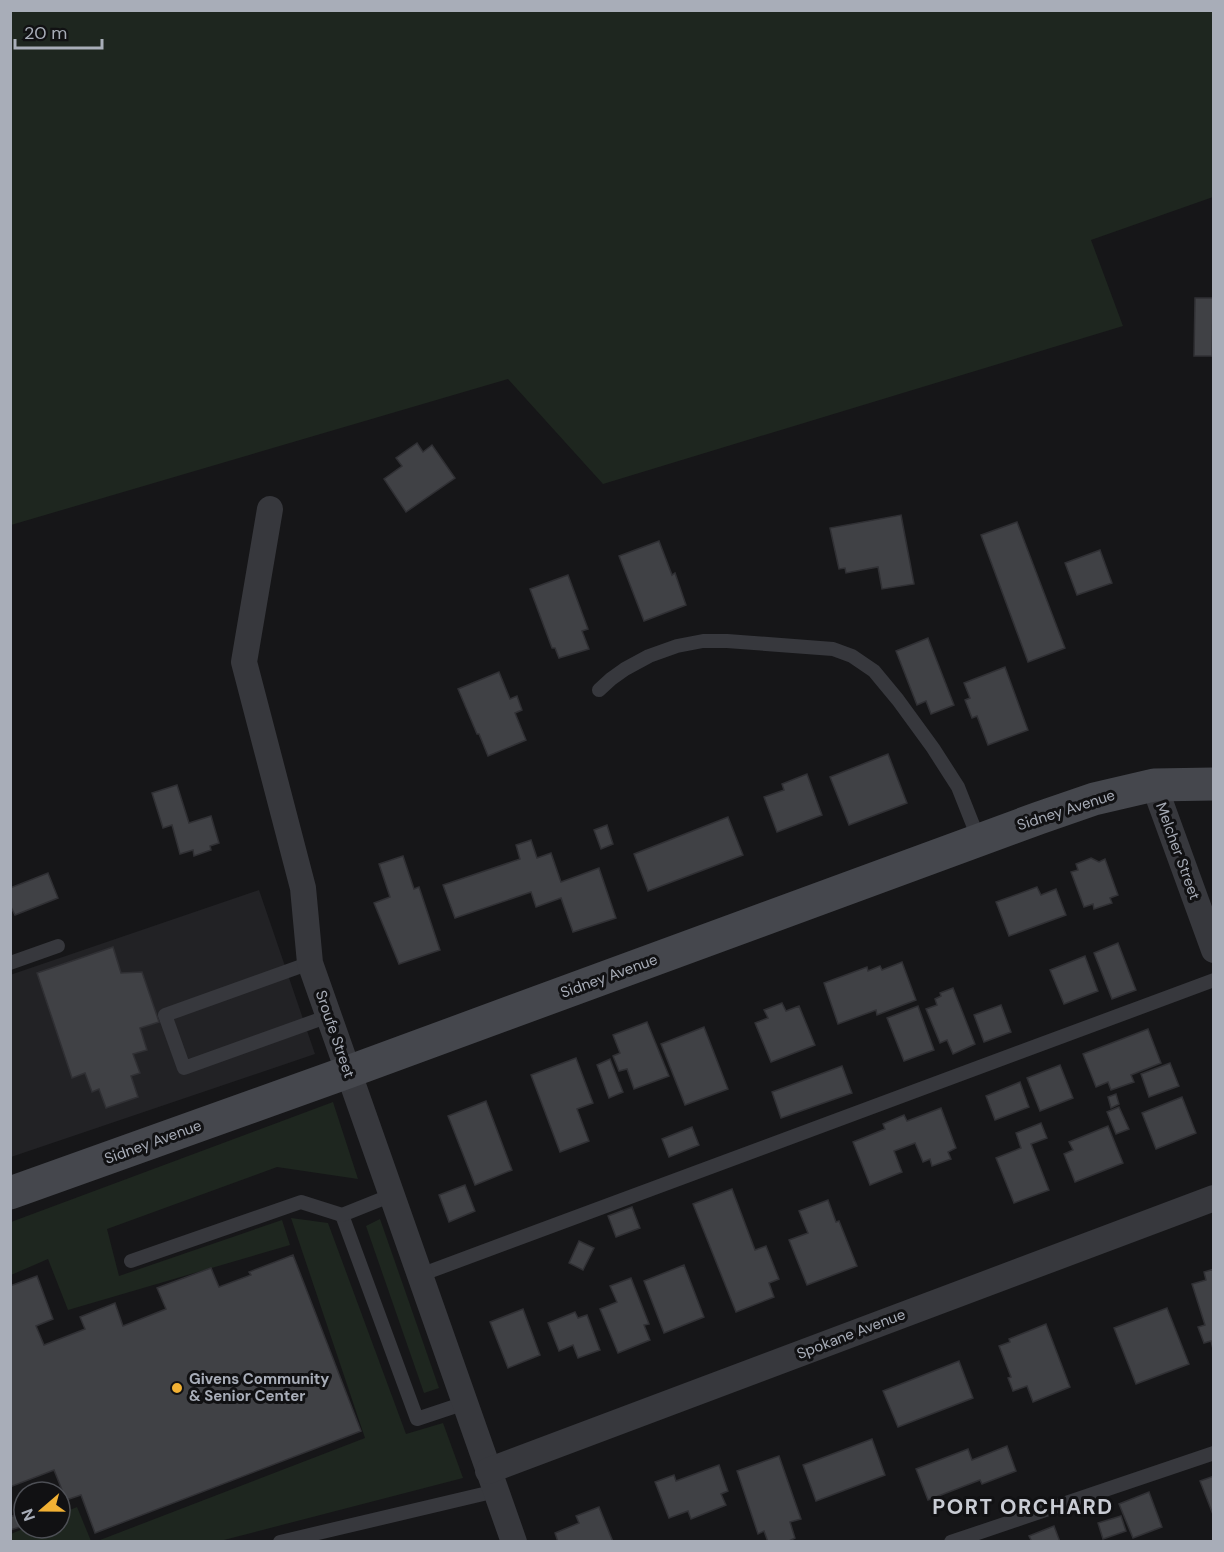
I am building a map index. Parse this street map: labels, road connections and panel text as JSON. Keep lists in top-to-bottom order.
{
  "streets": {
    "main road": ["Sidney Avenue"],
    "street": ["Melcher Street", "Sroufe Street", "Spokane Avenue"]
  },
  "crossings": [
    ["Sidney Avenue", "Melcher Street"],
    ["Sidney Avenue", "Sroufe Street"],
    ["Sroufe Street", "Spokane Avenue"]
  ],
  "districts": ["PORT ORCHARD"],
  "places": ["Givens Community & Senior Center"],
  "scale_bar": "20 m",
  "north": "left"
}
